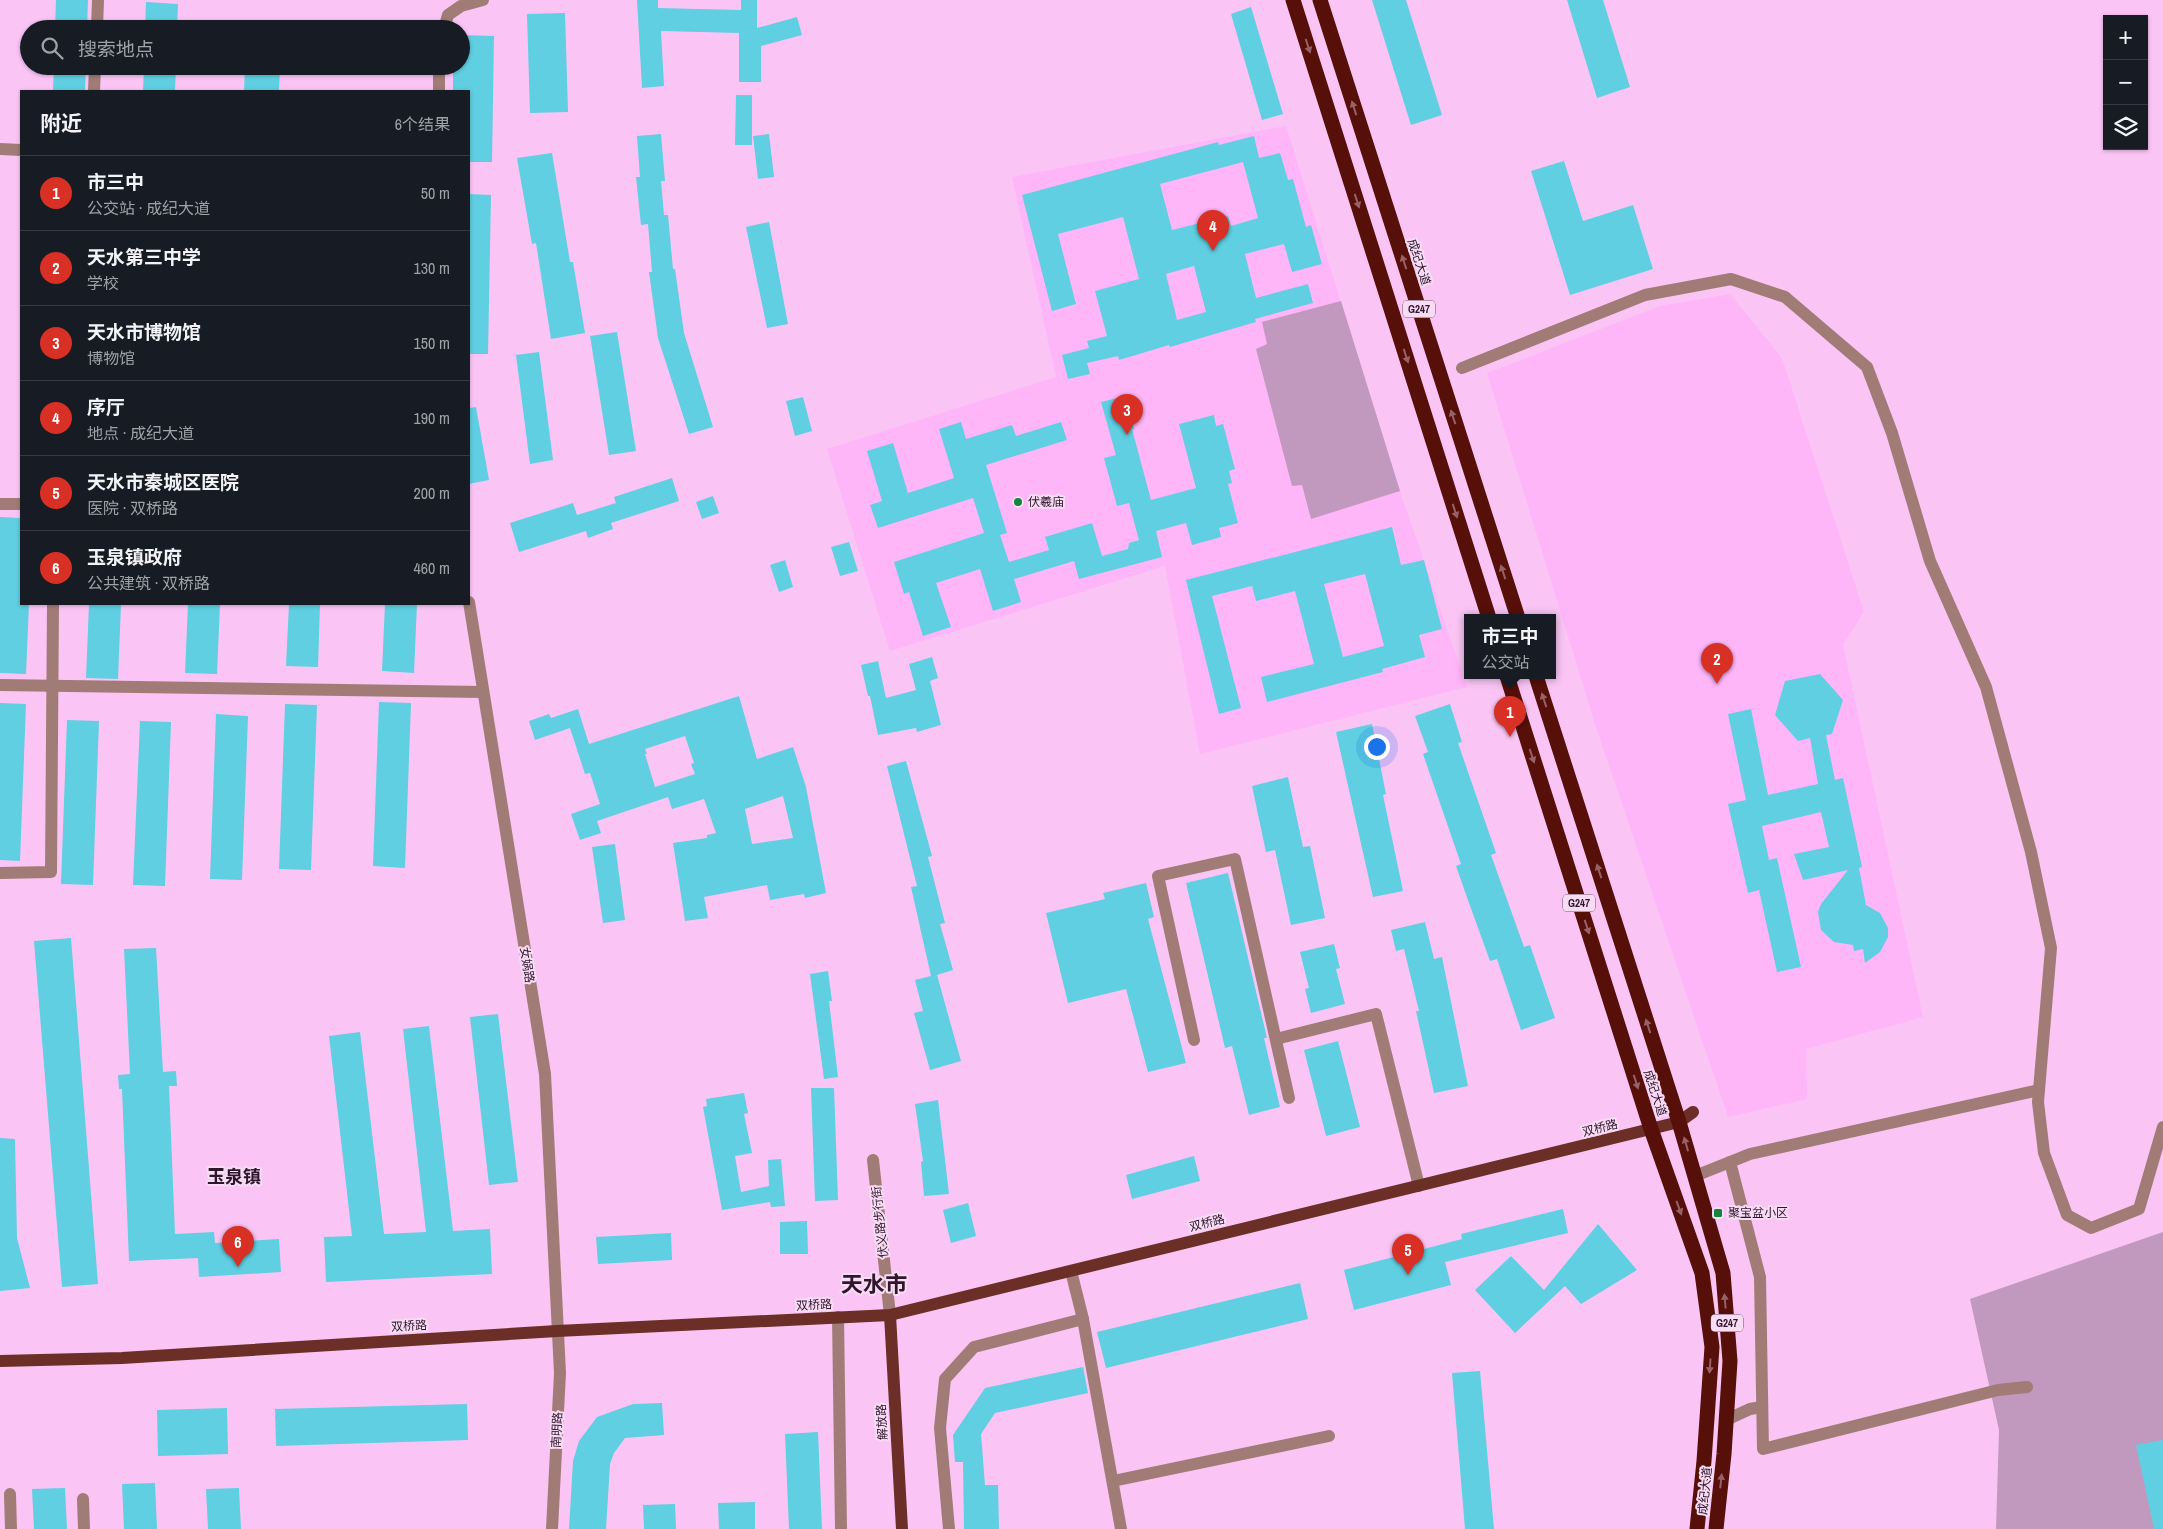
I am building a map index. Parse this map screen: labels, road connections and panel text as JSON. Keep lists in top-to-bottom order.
{
  "streets": {
    "highway": ["成纪大道", "G247"],
    "main road": ["双桥路", "解放路"],
    "street": ["女娲路", "伏义路步行街", "南明路"]
  },
  "crossings": [
    ["成纪大道", "双桥路"],
    ["女娲路", "双桥路"],
    ["女娲路", "南明路"],
    ["双桥路", "伏义路步行街"],
    ["双桥路", "解放路"],
    ["双桥路", "南明路"],
    ["伏义路步行街", "解放路"]
  ],
  "districts": ["玉泉镇", "天水市"],
  "places": {
    "other": ["伏羲庙"],
    "transit": ["聚宝盆小区"]
  },
  "page": {
    "map_buttons": ["+", "−"],
    "search": "搜索地点",
    "heading": ["附近", "6个结果"],
    "list": [
      {
        "mark": "1",
        "name": "市三中",
        "note": "公交站 · 成纪大道",
        "value": "50 m"
      },
      {
        "mark": "2",
        "name": "天水第三中学",
        "note": "学校",
        "value": "130 m"
      },
      {
        "mark": "3",
        "name": "天水市博物馆",
        "note": "博物馆",
        "value": "150 m"
      },
      {
        "mark": "4",
        "name": "序厅",
        "note": "地点 · 成纪大道",
        "value": "190 m"
      },
      {
        "mark": "5",
        "name": "天水市秦城区医院",
        "note": "医院 · 双桥路",
        "value": "200 m"
      },
      {
        "mark": "6",
        "name": "玉泉镇政府",
        "note": "公共建筑 · 双桥路",
        "value": "460 m"
      }
    ],
    "pins": [
      "4",
      "3",
      "2",
      "1",
      "6",
      "5"
    ],
    "popup": ["市三中", "公交站"]
  }
}
